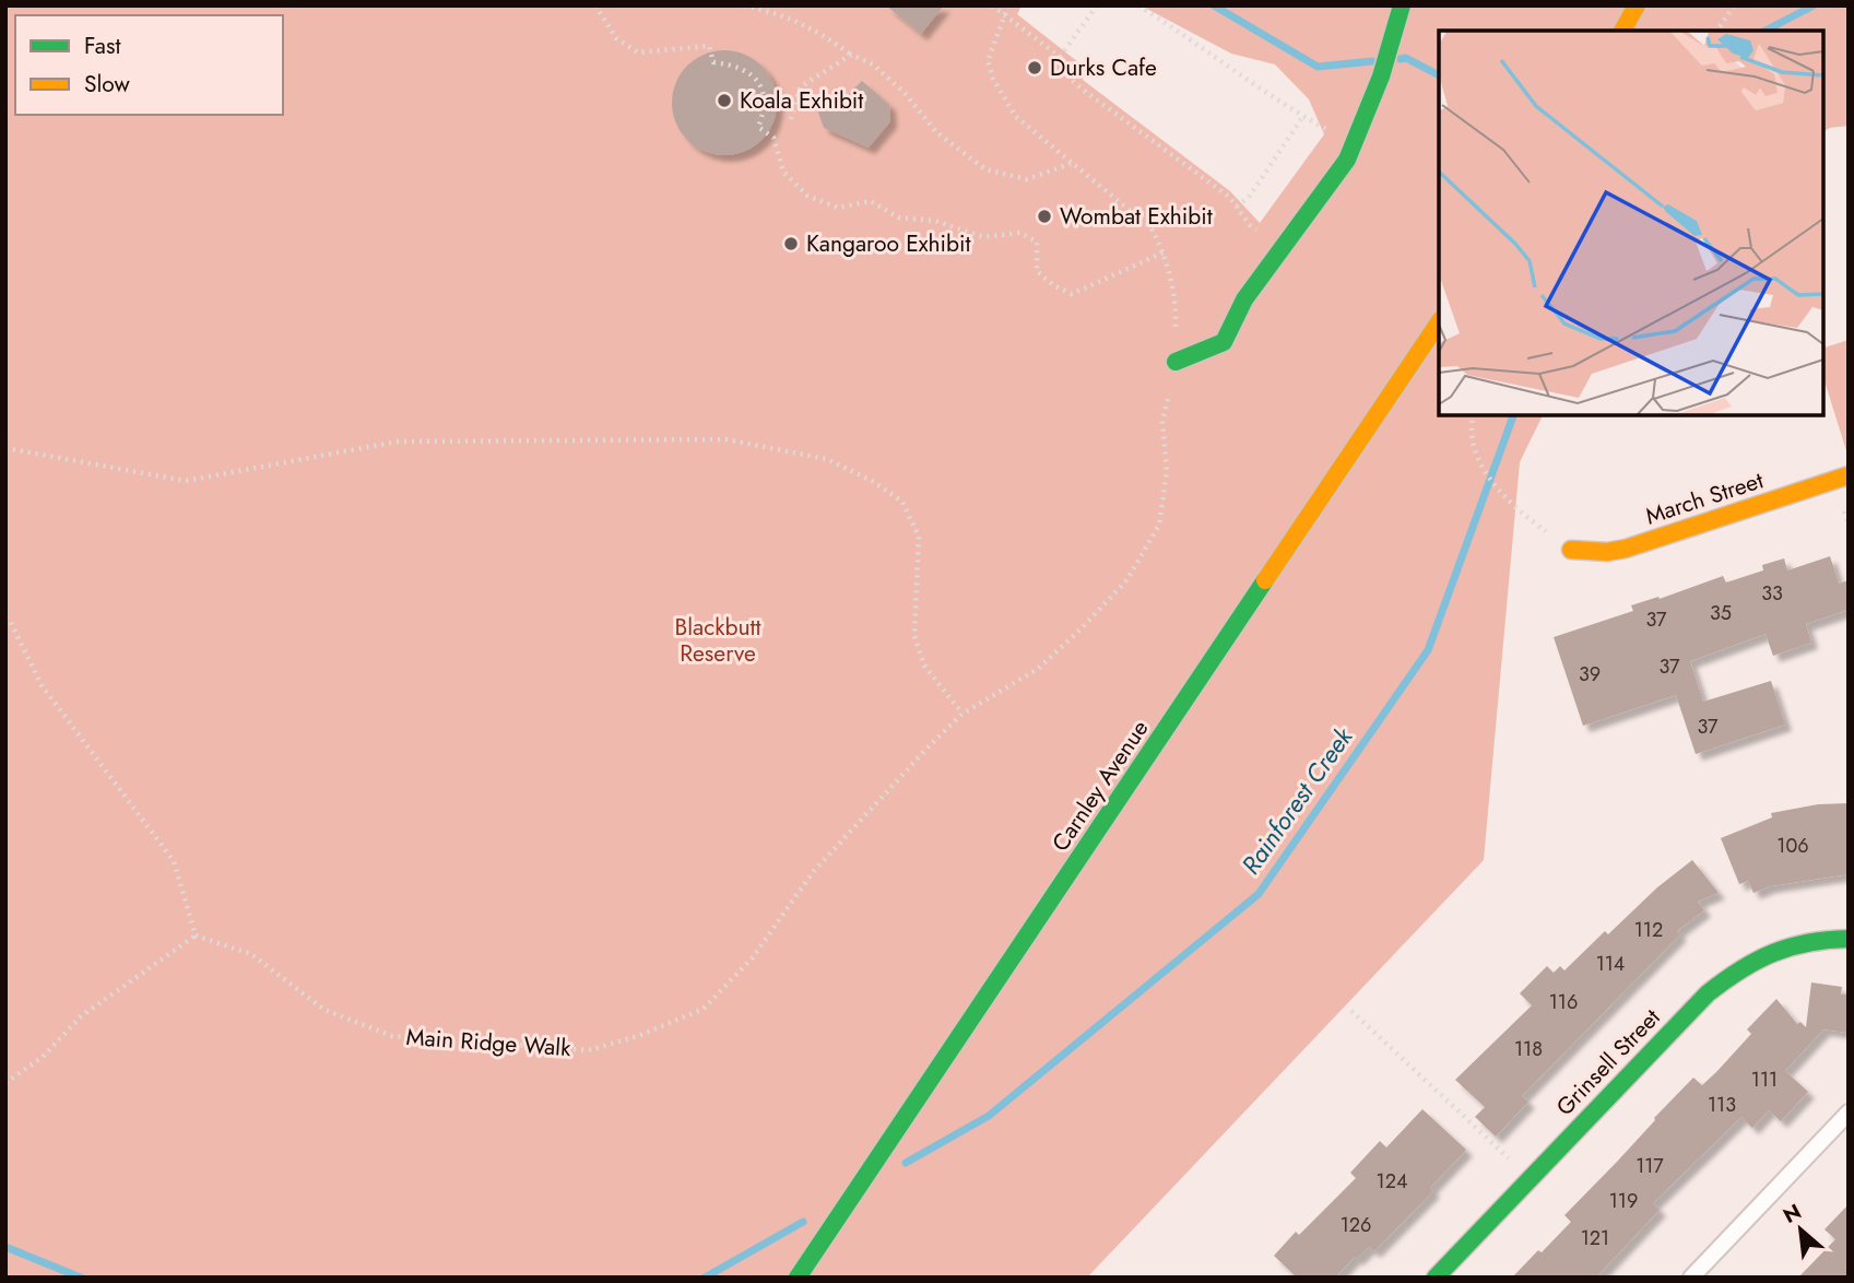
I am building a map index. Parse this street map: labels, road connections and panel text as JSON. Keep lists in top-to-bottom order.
{
  "streets": {
    "street": ["March Street", "Carnley Avenue", "Grinsell Street"],
    "path": ["Main Ridge Walk"]
  },
  "water": ["Rainforest Creek"],
  "parks": ["Blackbutt Reserve"],
  "places": [
    "Durks Cafe",
    "Koala Exhibit",
    "Wombat Exhibit",
    "Kangaroo Exhibit"
  ],
  "house_numbers": [
    "33",
    "35",
    "37",
    "37",
    "39",
    "37",
    "106",
    "112",
    "114",
    "116",
    "118",
    "111",
    "113",
    "117",
    "124",
    "119",
    "126",
    "121"
  ],
  "legend": ["Fast", "Slow"],
  "north": "top left"
}
